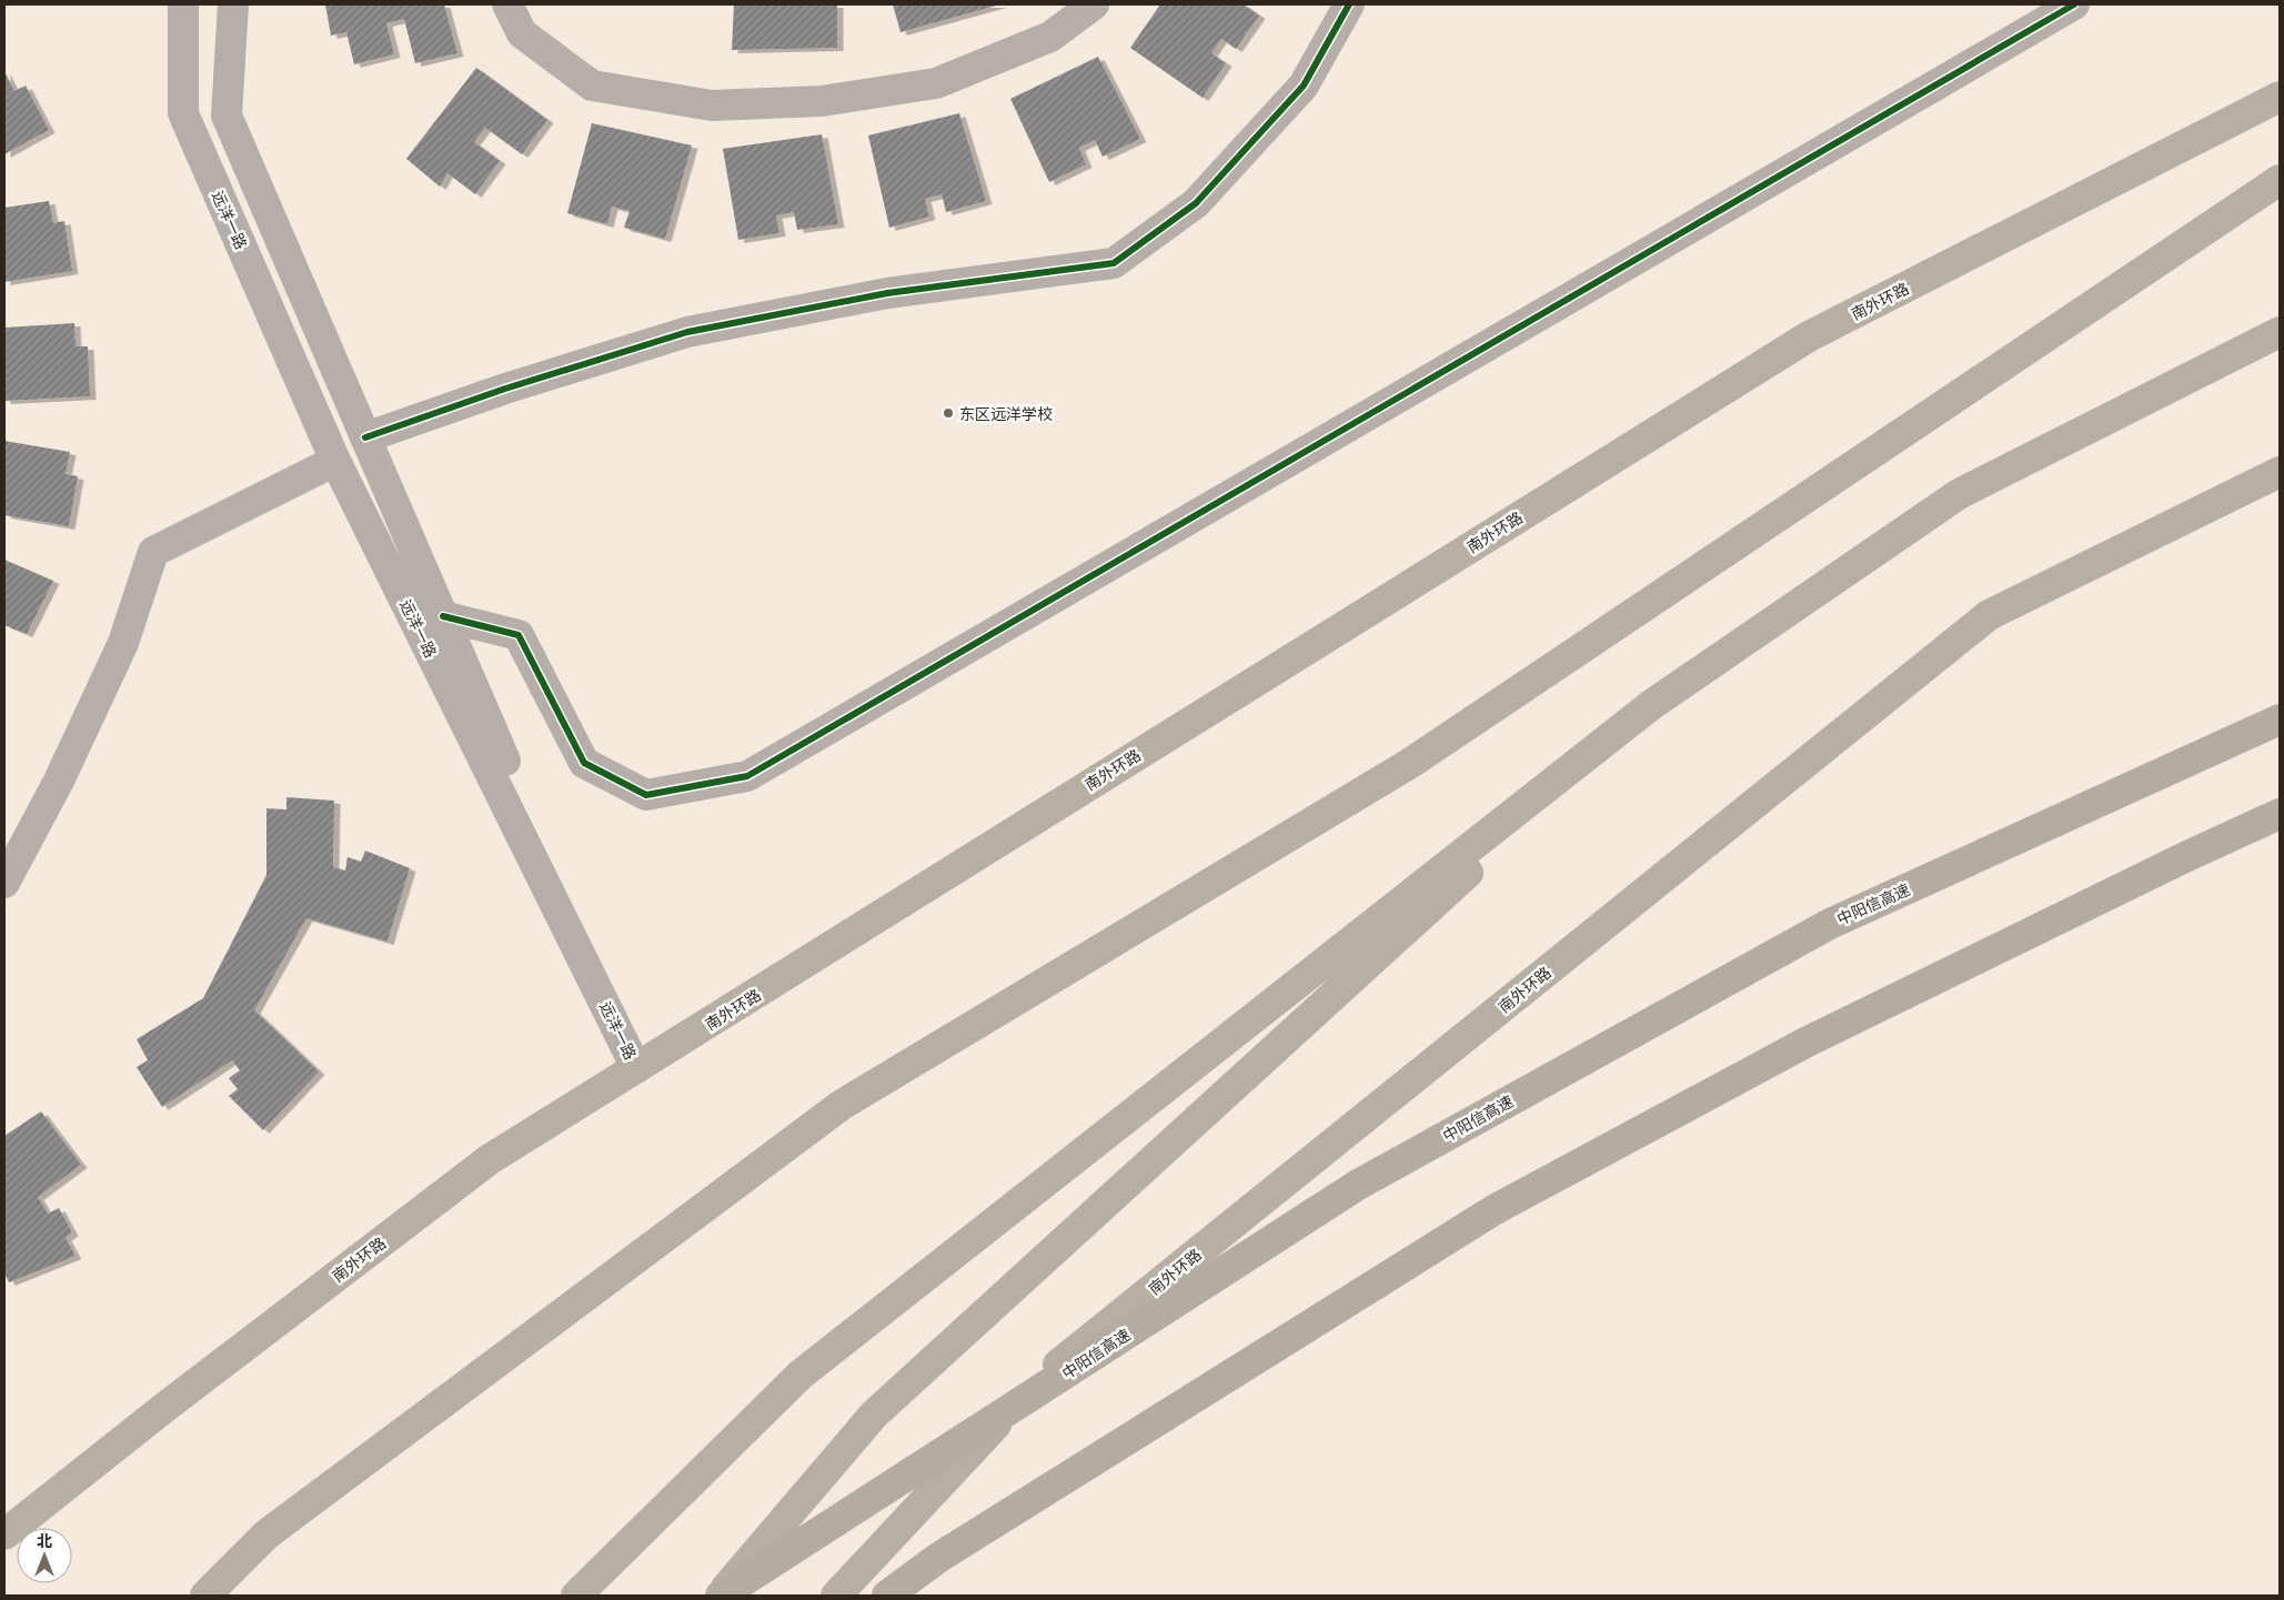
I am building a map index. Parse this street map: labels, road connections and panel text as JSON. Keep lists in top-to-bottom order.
{
  "streets": {
    "highway": ["南外环路", "中阳信高速"],
    "street": ["远洋一路"]
  },
  "crossings": [
    ["远洋一路", "南外环路"]
  ],
  "places": ["东区远洋学校"],
  "north": "top"
}
